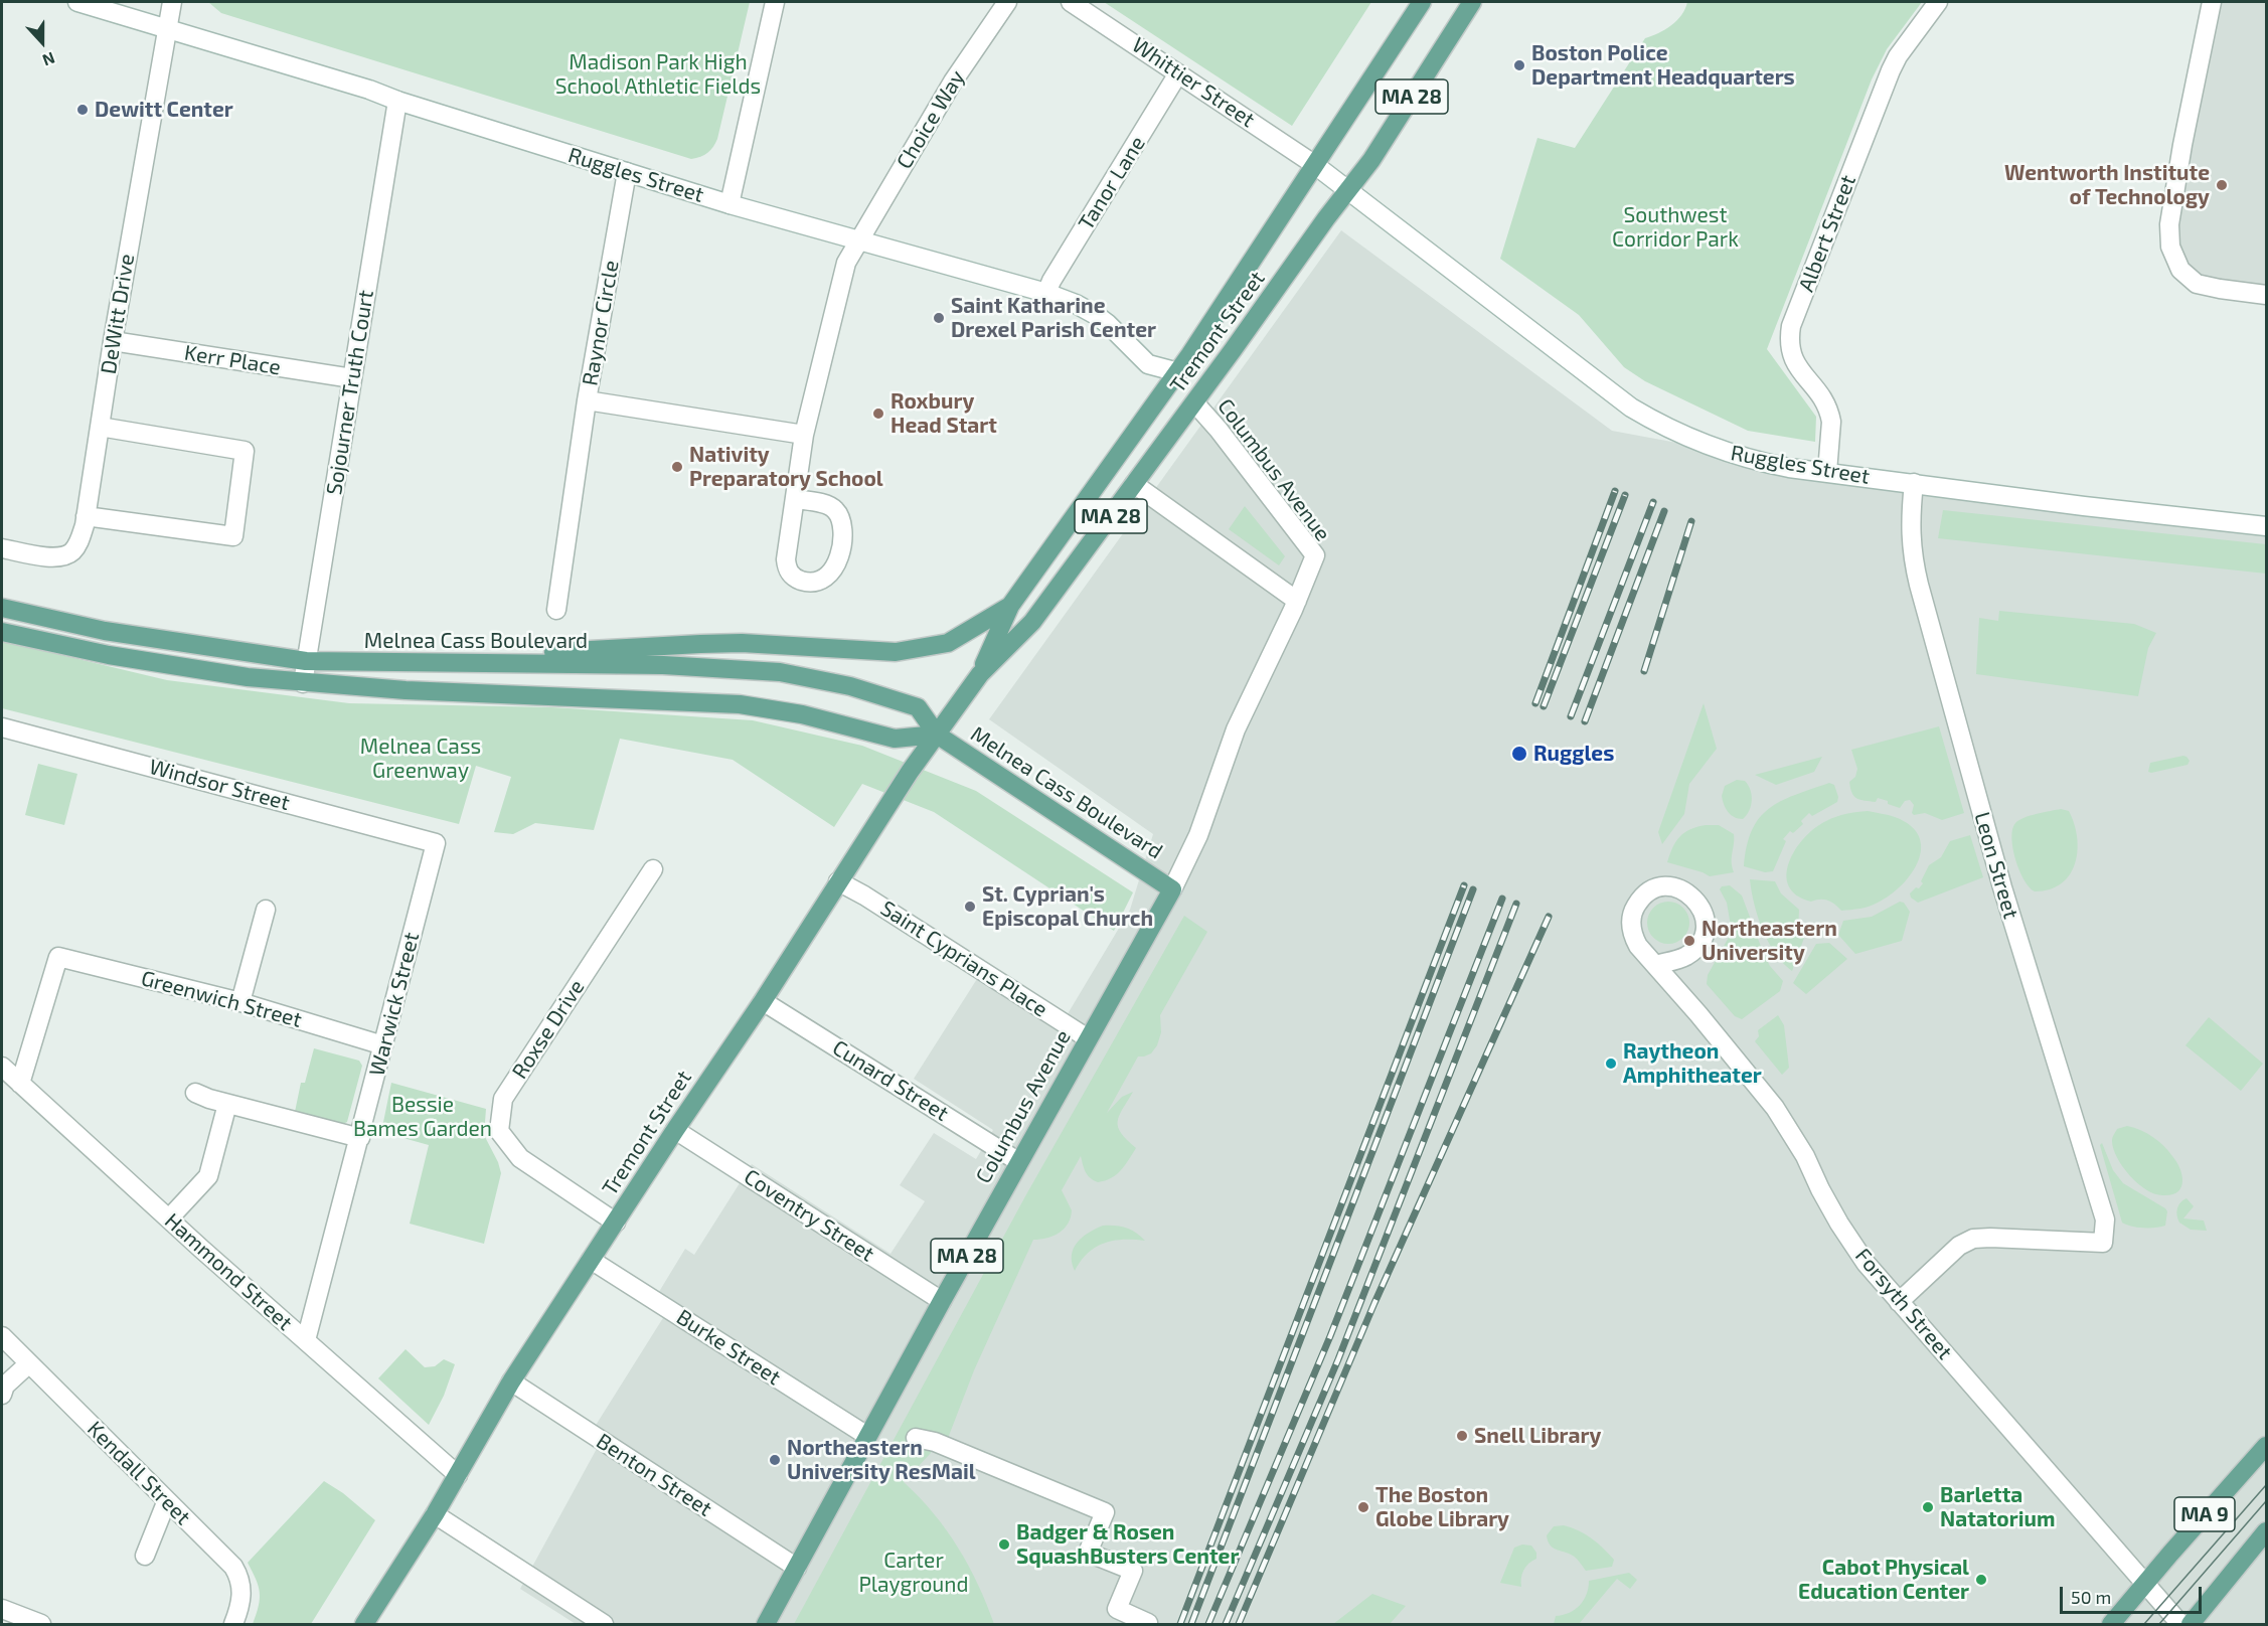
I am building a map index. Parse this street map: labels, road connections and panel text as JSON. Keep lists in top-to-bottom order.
{
  "streets": {
    "main road": [
      "MA 28",
      "Tremont Street",
      "Columbus Avenue",
      "Melnea Cass Boulevard",
      "MA 9"
    ],
    "street": [
      "Whittier Street",
      "Choice Way",
      "Ruggles Street",
      "Tanor Lane",
      "Albert Street",
      "DeWitt Drive",
      "Raynor Circle",
      "Kerr Place",
      "Sojourner Truth Court",
      "Windsor Street",
      "Leon Street",
      "Saint Cyprians Place",
      "Greenwich Street",
      "Warwick Street",
      "Roxse Drive",
      "Cunard Street",
      "Coventry Street",
      "Hammond Street",
      "Forsyth Street",
      "Burke Street",
      "Kendall Street",
      "Benton Street"
    ]
  },
  "crossings": [
    ["Whittier Street", "Ruggles Street"],
    ["Whittier Street", "Tanor Lane"],
    ["Whittier Street", "Tremont Street"],
    ["Choice Way", "Ruggles Street"],
    ["Ruggles Street", "Tanor Lane"],
    ["Ruggles Street", "Albert Street"],
    ["Ruggles Street", "DeWitt Drive"],
    ["Ruggles Street", "Raynor Circle"],
    ["Ruggles Street", "Tremont Street"],
    ["Ruggles Street", "Sojourner Truth Court"],
    ["Ruggles Street", "Leon Street"],
    ["DeWitt Drive", "Kerr Place"],
    ["Tremont Street", "Columbus Avenue"],
    ["Tremont Street", "Melnea Cass Boulevard"],
    ["Tremont Street", "Saint Cyprians Place"],
    ["Tremont Street", "Roxse Drive"],
    ["Tremont Street", "Cunard Street"],
    ["Tremont Street", "Coventry Street"],
    ["Tremont Street", "Hammond Street"],
    ["Tremont Street", "Burke Street"],
    ["Tremont Street", "Benton Street"],
    ["Kerr Place", "Sojourner Truth Court"],
    ["Sojourner Truth Court", "Melnea Cass Boulevard"],
    ["Columbus Avenue", "Melnea Cass Boulevard"],
    ["Columbus Avenue", "Saint Cyprians Place"],
    ["Columbus Avenue", "Cunard Street"],
    ["Columbus Avenue", "Coventry Street"],
    ["Columbus Avenue", "Burke Street"],
    ["Columbus Avenue", "Benton Street"],
    ["Windsor Street", "Warwick Street"],
    ["Leon Street", "Forsyth Street"],
    ["Greenwich Street", "Warwick Street"],
    ["Greenwich Street", "Hammond Street"],
    ["Warwick Street", "Hammond Street"],
    ["Forsyth Street", "MA 9"]
  ],
  "parks": [
    "Madison Park High School Athletic Fields",
    "Southwest Corridor Park",
    "Melnea Cass Greenway",
    "Bessie Bames Garden",
    "Carter Playground"
  ],
  "places": [
    "Boston Police Department Headquarters",
    "Dewitt Center",
    "Wentworth Institute of Technology",
    "Saint Katharine Drexel Parish Center",
    "Roxbury Head Start",
    "Nativity Preparatory School",
    "Ruggles",
    "St. Cyprian's Episcopal Church",
    "Northeastern University",
    "Raytheon Amphitheater",
    "Snell Library",
    "Northeastern University ResMail",
    "The Boston Globe Library",
    "Barletta Natatorium",
    "Badger & Rosen SquashBusters Center",
    "Cabot Physical Education Center"
  ],
  "scale_bar": "50 m",
  "north": "bottom"
}
